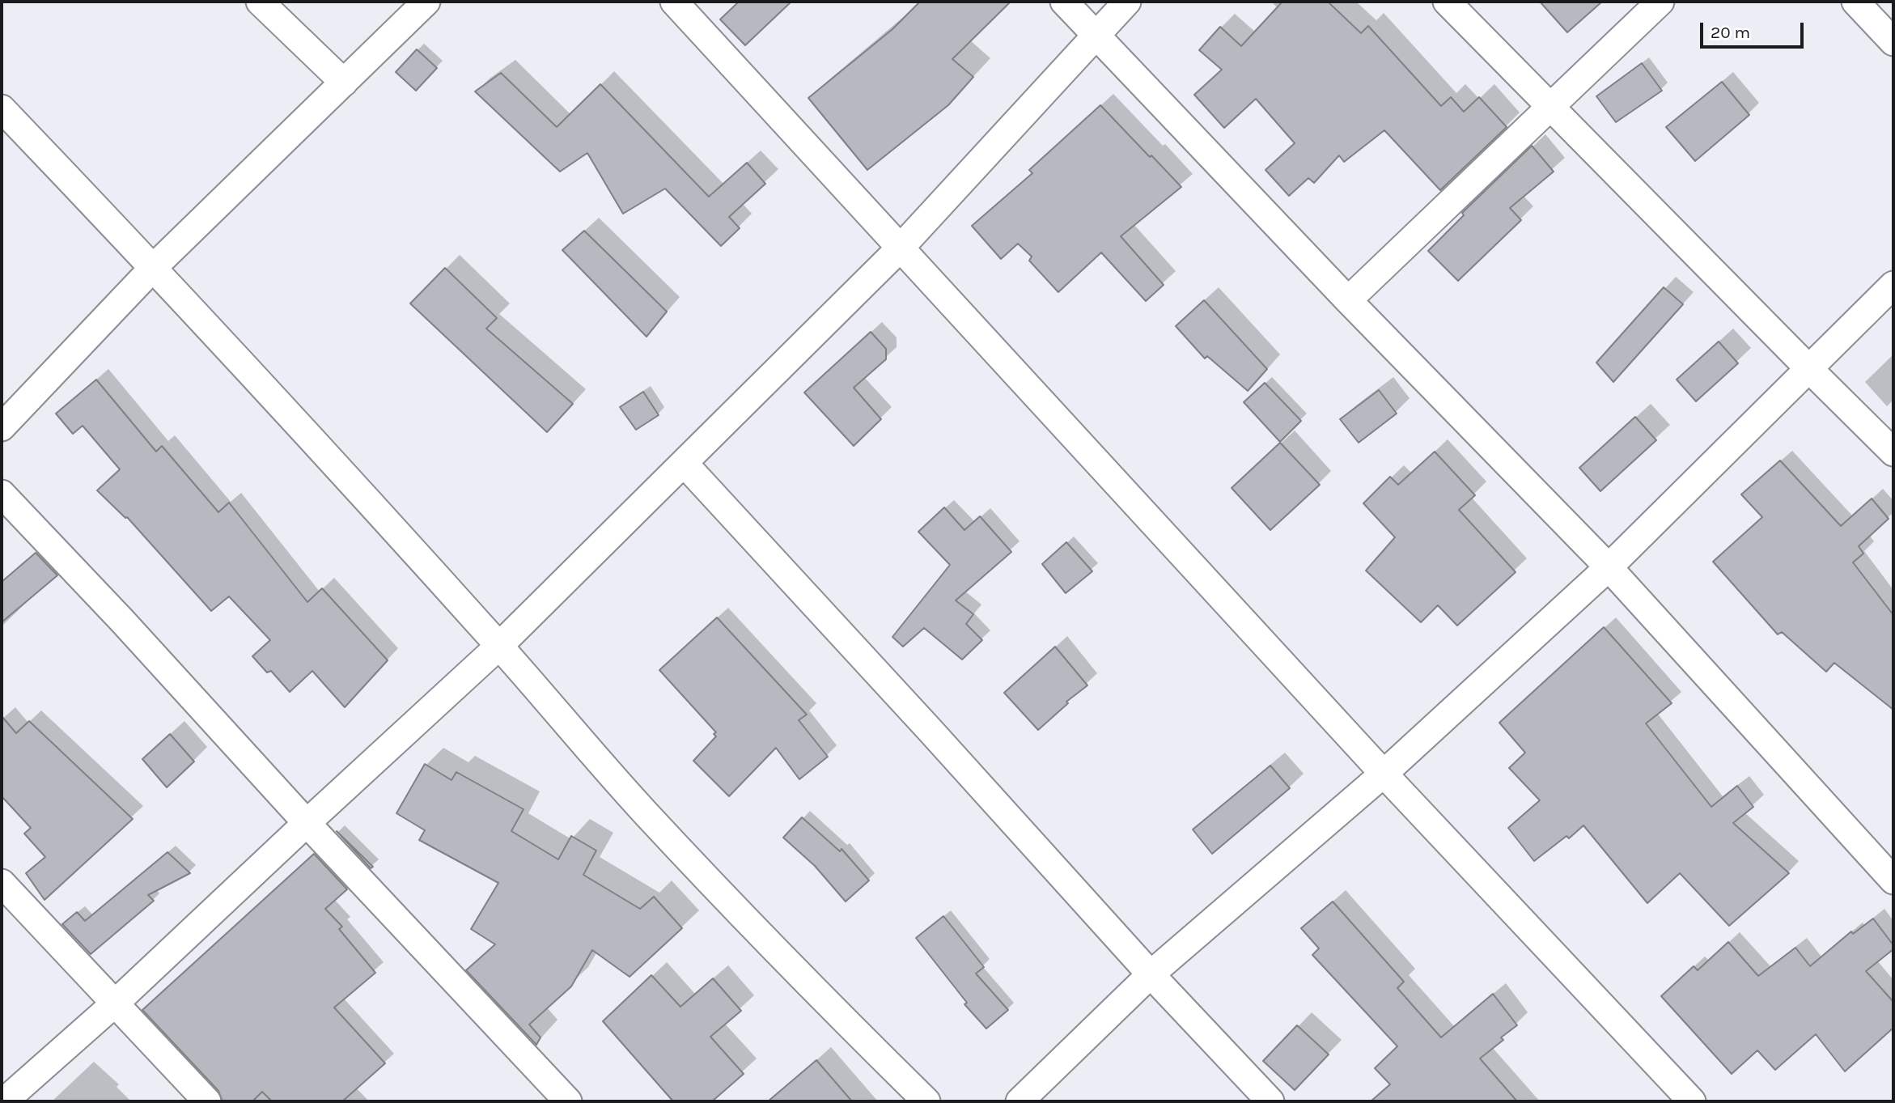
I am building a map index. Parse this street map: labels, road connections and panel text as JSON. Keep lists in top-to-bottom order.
{
  "scale_bar": "20 m"
}
